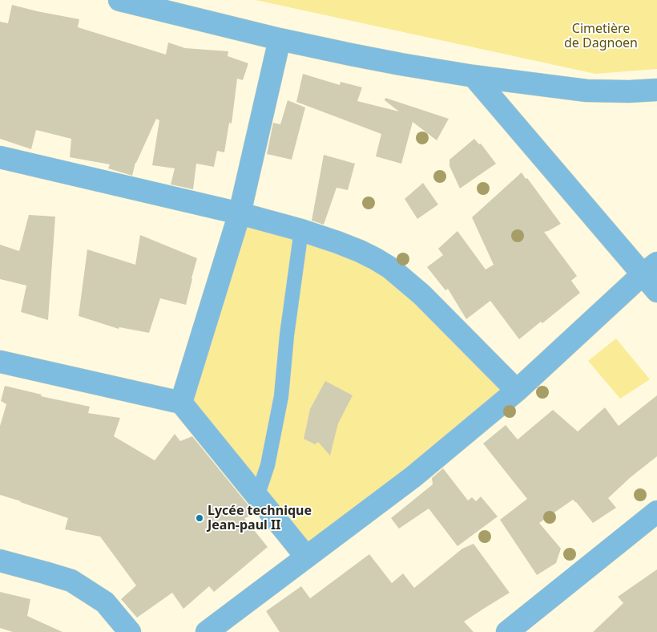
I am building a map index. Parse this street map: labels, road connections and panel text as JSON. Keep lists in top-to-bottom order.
{
  "parks": ["Cimetière de Dagnoen"],
  "places": ["Lycée technique Jean-paul II"]
}
